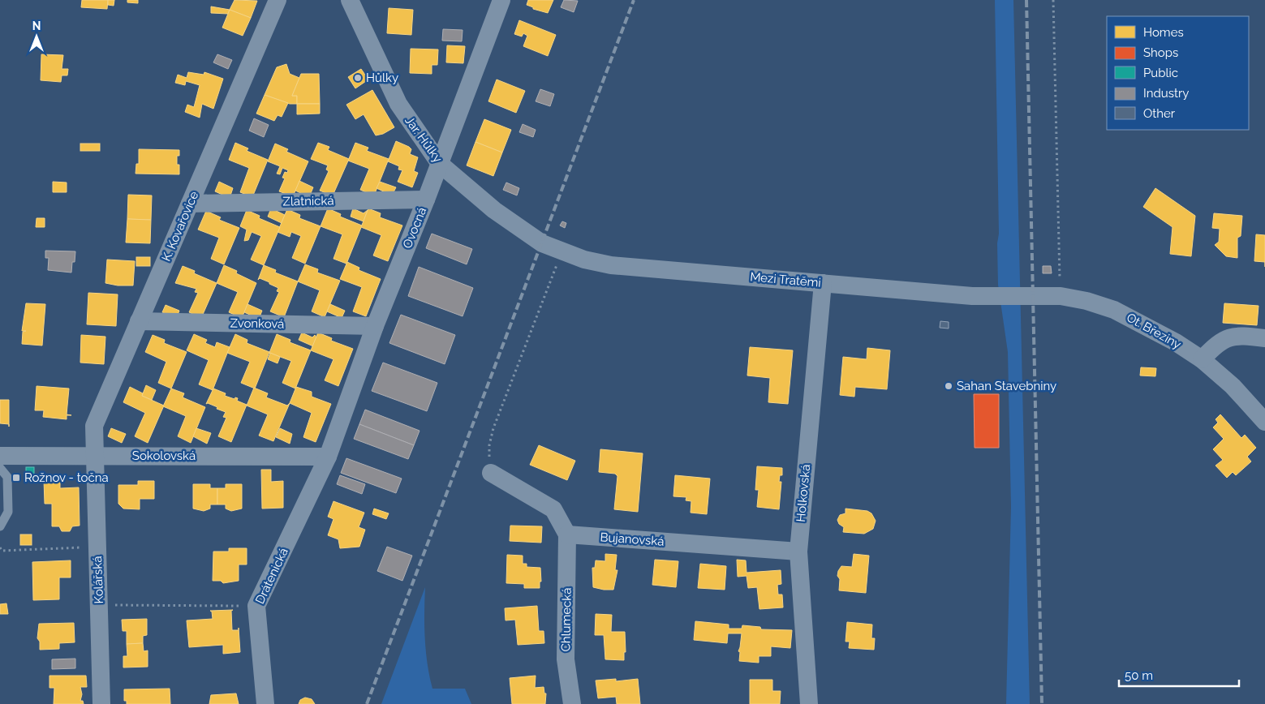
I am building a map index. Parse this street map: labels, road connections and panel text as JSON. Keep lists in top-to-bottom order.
{
  "streets": {
    "street": [
      "Jar. Hůlky",
      "Zlatnická",
      "K. Kovařovice",
      "Ovocná",
      "Mezi Tratěmi",
      "Zvonková",
      "Ot. Březiny",
      "Sokolovská",
      "Holkovská",
      "Bujanovská",
      "Drátenická",
      "Kolářská",
      "Chlumecká"
    ]
  },
  "crossings": [
    ["Jar. Hůlky", "Ovocná"],
    ["Jar. Hůlky", "Mezi Tratěmi"],
    ["Zlatnická", "K. Kovařovice"],
    ["Zlatnická", "Ovocná"],
    ["K. Kovařovice", "Zvonková"],
    ["K. Kovařovice", "Sokolovská"],
    ["K. Kovařovice", "Kolářská"],
    ["Ovocná", "Zvonková"],
    ["Ovocná", "Sokolovská"],
    ["Ovocná", "Drátenická"],
    ["Mezi Tratěmi", "Ot. Březiny"],
    ["Mezi Tratěmi", "Holkovská"],
    ["Sokolovská", "Drátenická"],
    ["Sokolovská", "Kolářská"],
    ["Holkovská", "Bujanovská"],
    ["Bujanovská", "Chlumecká"]
  ],
  "places": {
    "other": ["Hůlky", "Sahan Stavebniny"],
    "transit": ["Rožnov - točna"]
  },
  "legend": [
    "Homes",
    "Shops",
    "Public",
    "Industry",
    "Other"
  ],
  "scale_bar": "50 m",
  "north": "top"
}
